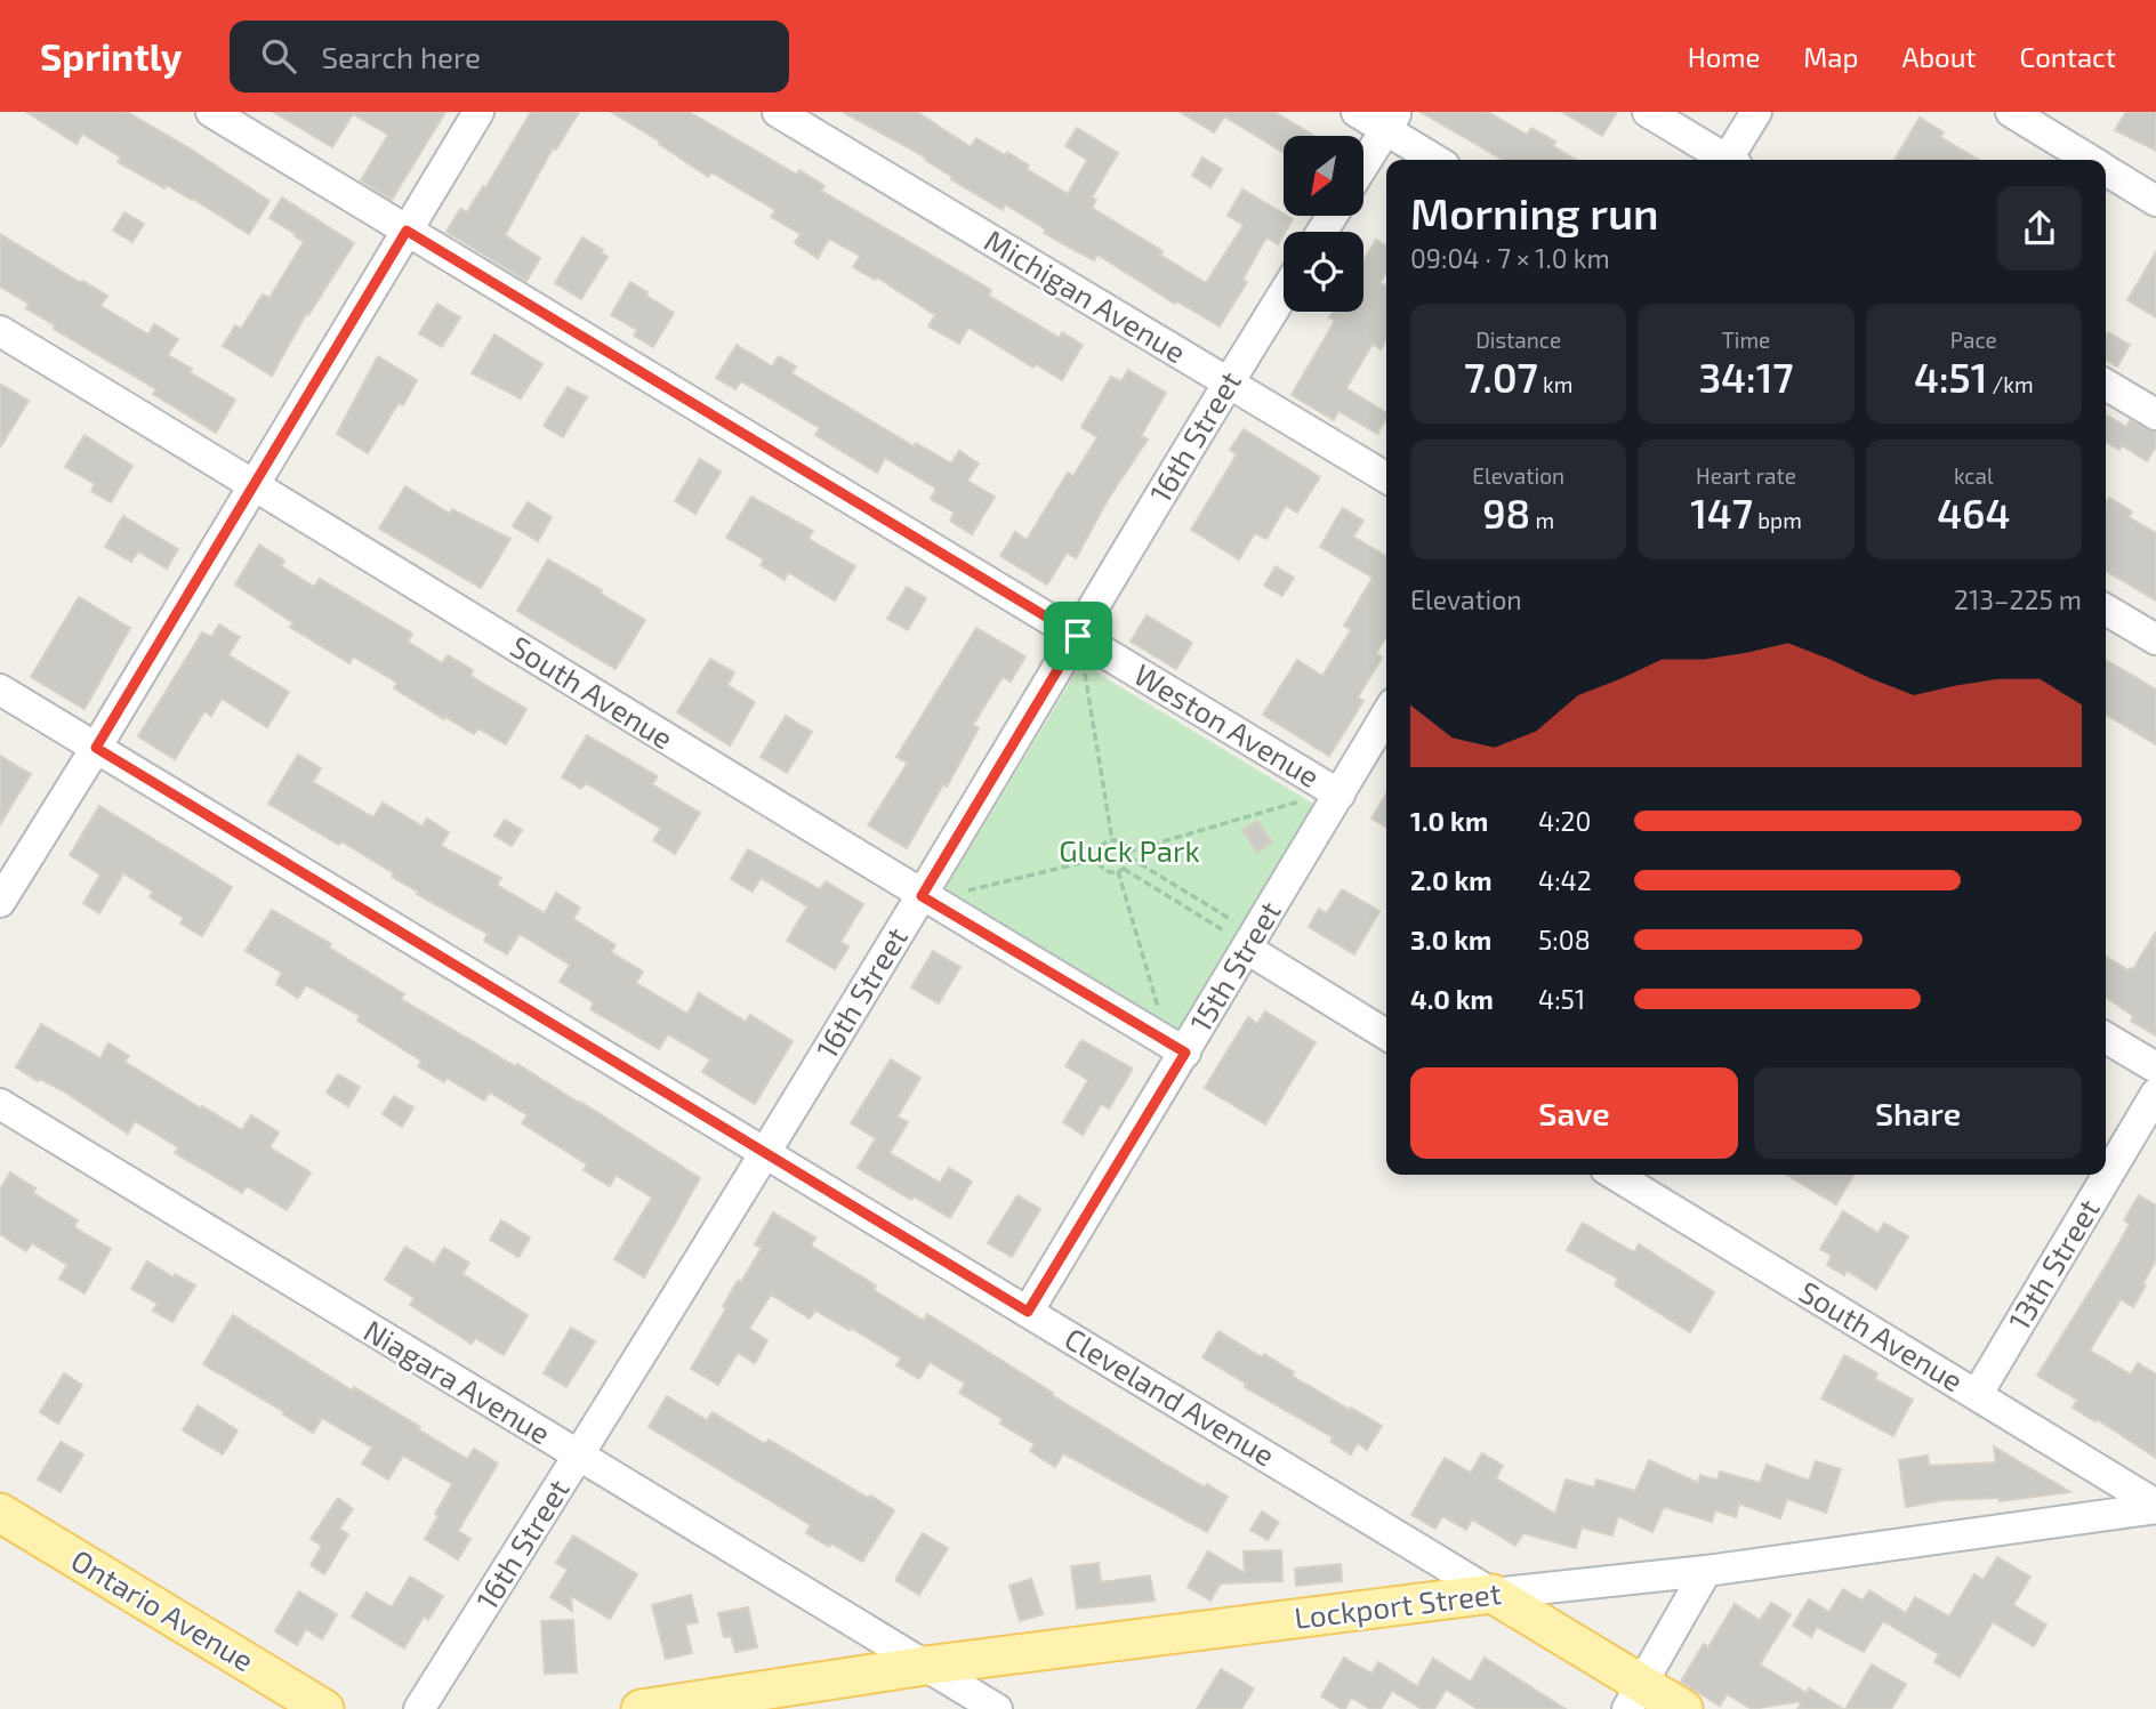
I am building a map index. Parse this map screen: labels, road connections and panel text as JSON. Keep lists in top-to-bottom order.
{
  "streets": {
    "main road": ["Cleveland Avenue", "Lockport Street", "Ontario Avenue"],
    "street": [
      "Michigan Avenue",
      "16th Street",
      "South Avenue",
      "Weston Avenue",
      "15th Street",
      "13th Street",
      "Niagara Avenue"
    ]
  },
  "crossings": [
    ["Michigan Avenue", "16th Street"],
    ["16th Street", "South Avenue"],
    ["16th Street", "Weston Avenue"],
    ["16th Street", "Niagara Avenue"],
    ["16th Street", "Cleveland Avenue"],
    ["South Avenue", "15th Street"],
    ["South Avenue", "13th Street"],
    ["South Avenue", "Lockport Street"],
    ["Weston Avenue", "15th Street"],
    ["15th Street", "Cleveland Avenue"],
    ["Niagara Avenue", "Lockport Street"],
    ["Cleveland Avenue", "Lockport Street"]
  ],
  "parks": ["Gluck Park"],
  "north": "bottom left",
  "page": {
    "header": "Sprintly",
    "search": "Search here",
    "nav": [
      "Home",
      "Map",
      "About",
      "Contact"
    ],
    "heading": ["Morning run", "09:04 · 7 × 1.0 km"],
    "stats": [
      ["Distance", "7.07 km"],
      ["Time", "34:17"],
      ["Pace", "4:51 /km"],
      ["Elevation", "98 m"],
      ["Heart rate", "147 bpm"],
      ["kcal", "464"]
    ],
    "chart": ["Elevation", "213–225 m"],
    "list": [
      {
        "name": "1.0 km",
        "note": "4:20"
      },
      {
        "name": "2.0 km",
        "note": "4:42"
      },
      {
        "name": "3.0 km",
        "note": "5:08"
      },
      {
        "name": "4.0 km",
        "note": "4:51"
      }
    ],
    "buttons": ["Save", "Share"]
  }
}
